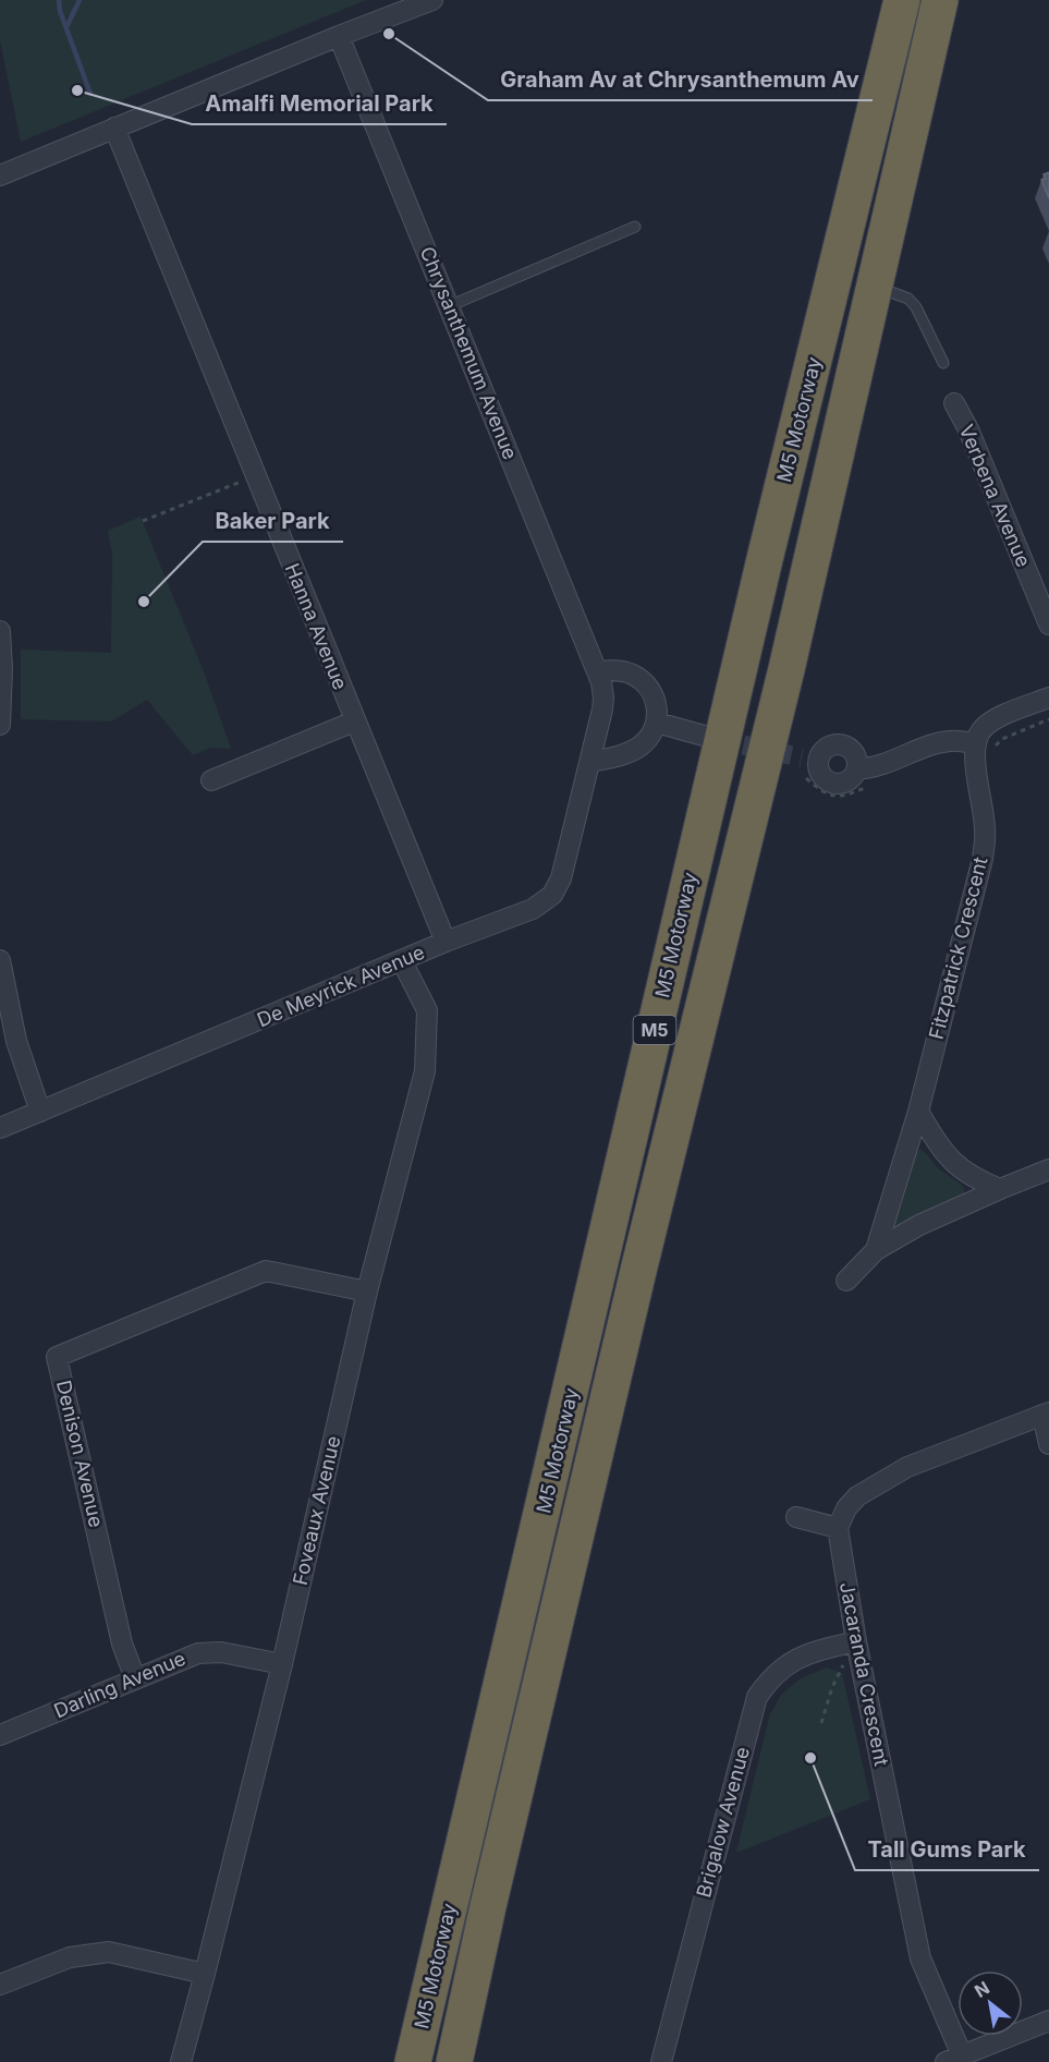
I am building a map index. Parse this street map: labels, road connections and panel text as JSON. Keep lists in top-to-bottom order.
{
  "streets": {
    "highway": ["M5 Motorway", "M5"],
    "street": [
      "Chrysanthemum Avenue",
      "Verbena Avenue",
      "Hanna Avenue",
      "Fitzpatrick Crescent",
      "De Meyrick Avenue",
      "Denison Avenue",
      "Foveaux Avenue",
      "Jacaranda Crescent",
      "Darling Avenue",
      "Brigalow Avenue"
    ]
  },
  "crossings": [
    ["Chrysanthemum Avenue", "De Meyrick Avenue"],
    ["Hanna Avenue", "De Meyrick Avenue"],
    ["De Meyrick Avenue", "Foveaux Avenue"],
    ["Denison Avenue", "Foveaux Avenue"],
    ["Denison Avenue", "Darling Avenue"],
    ["Foveaux Avenue", "Darling Avenue"],
    ["Jacaranda Crescent", "Brigalow Avenue"]
  ],
  "places": [
    "Graham Av at Chrysanthemum Av",
    "Amalfi Memorial Park",
    "Baker Park",
    "Tall Gums Park"
  ],
  "north": "top left"
}
